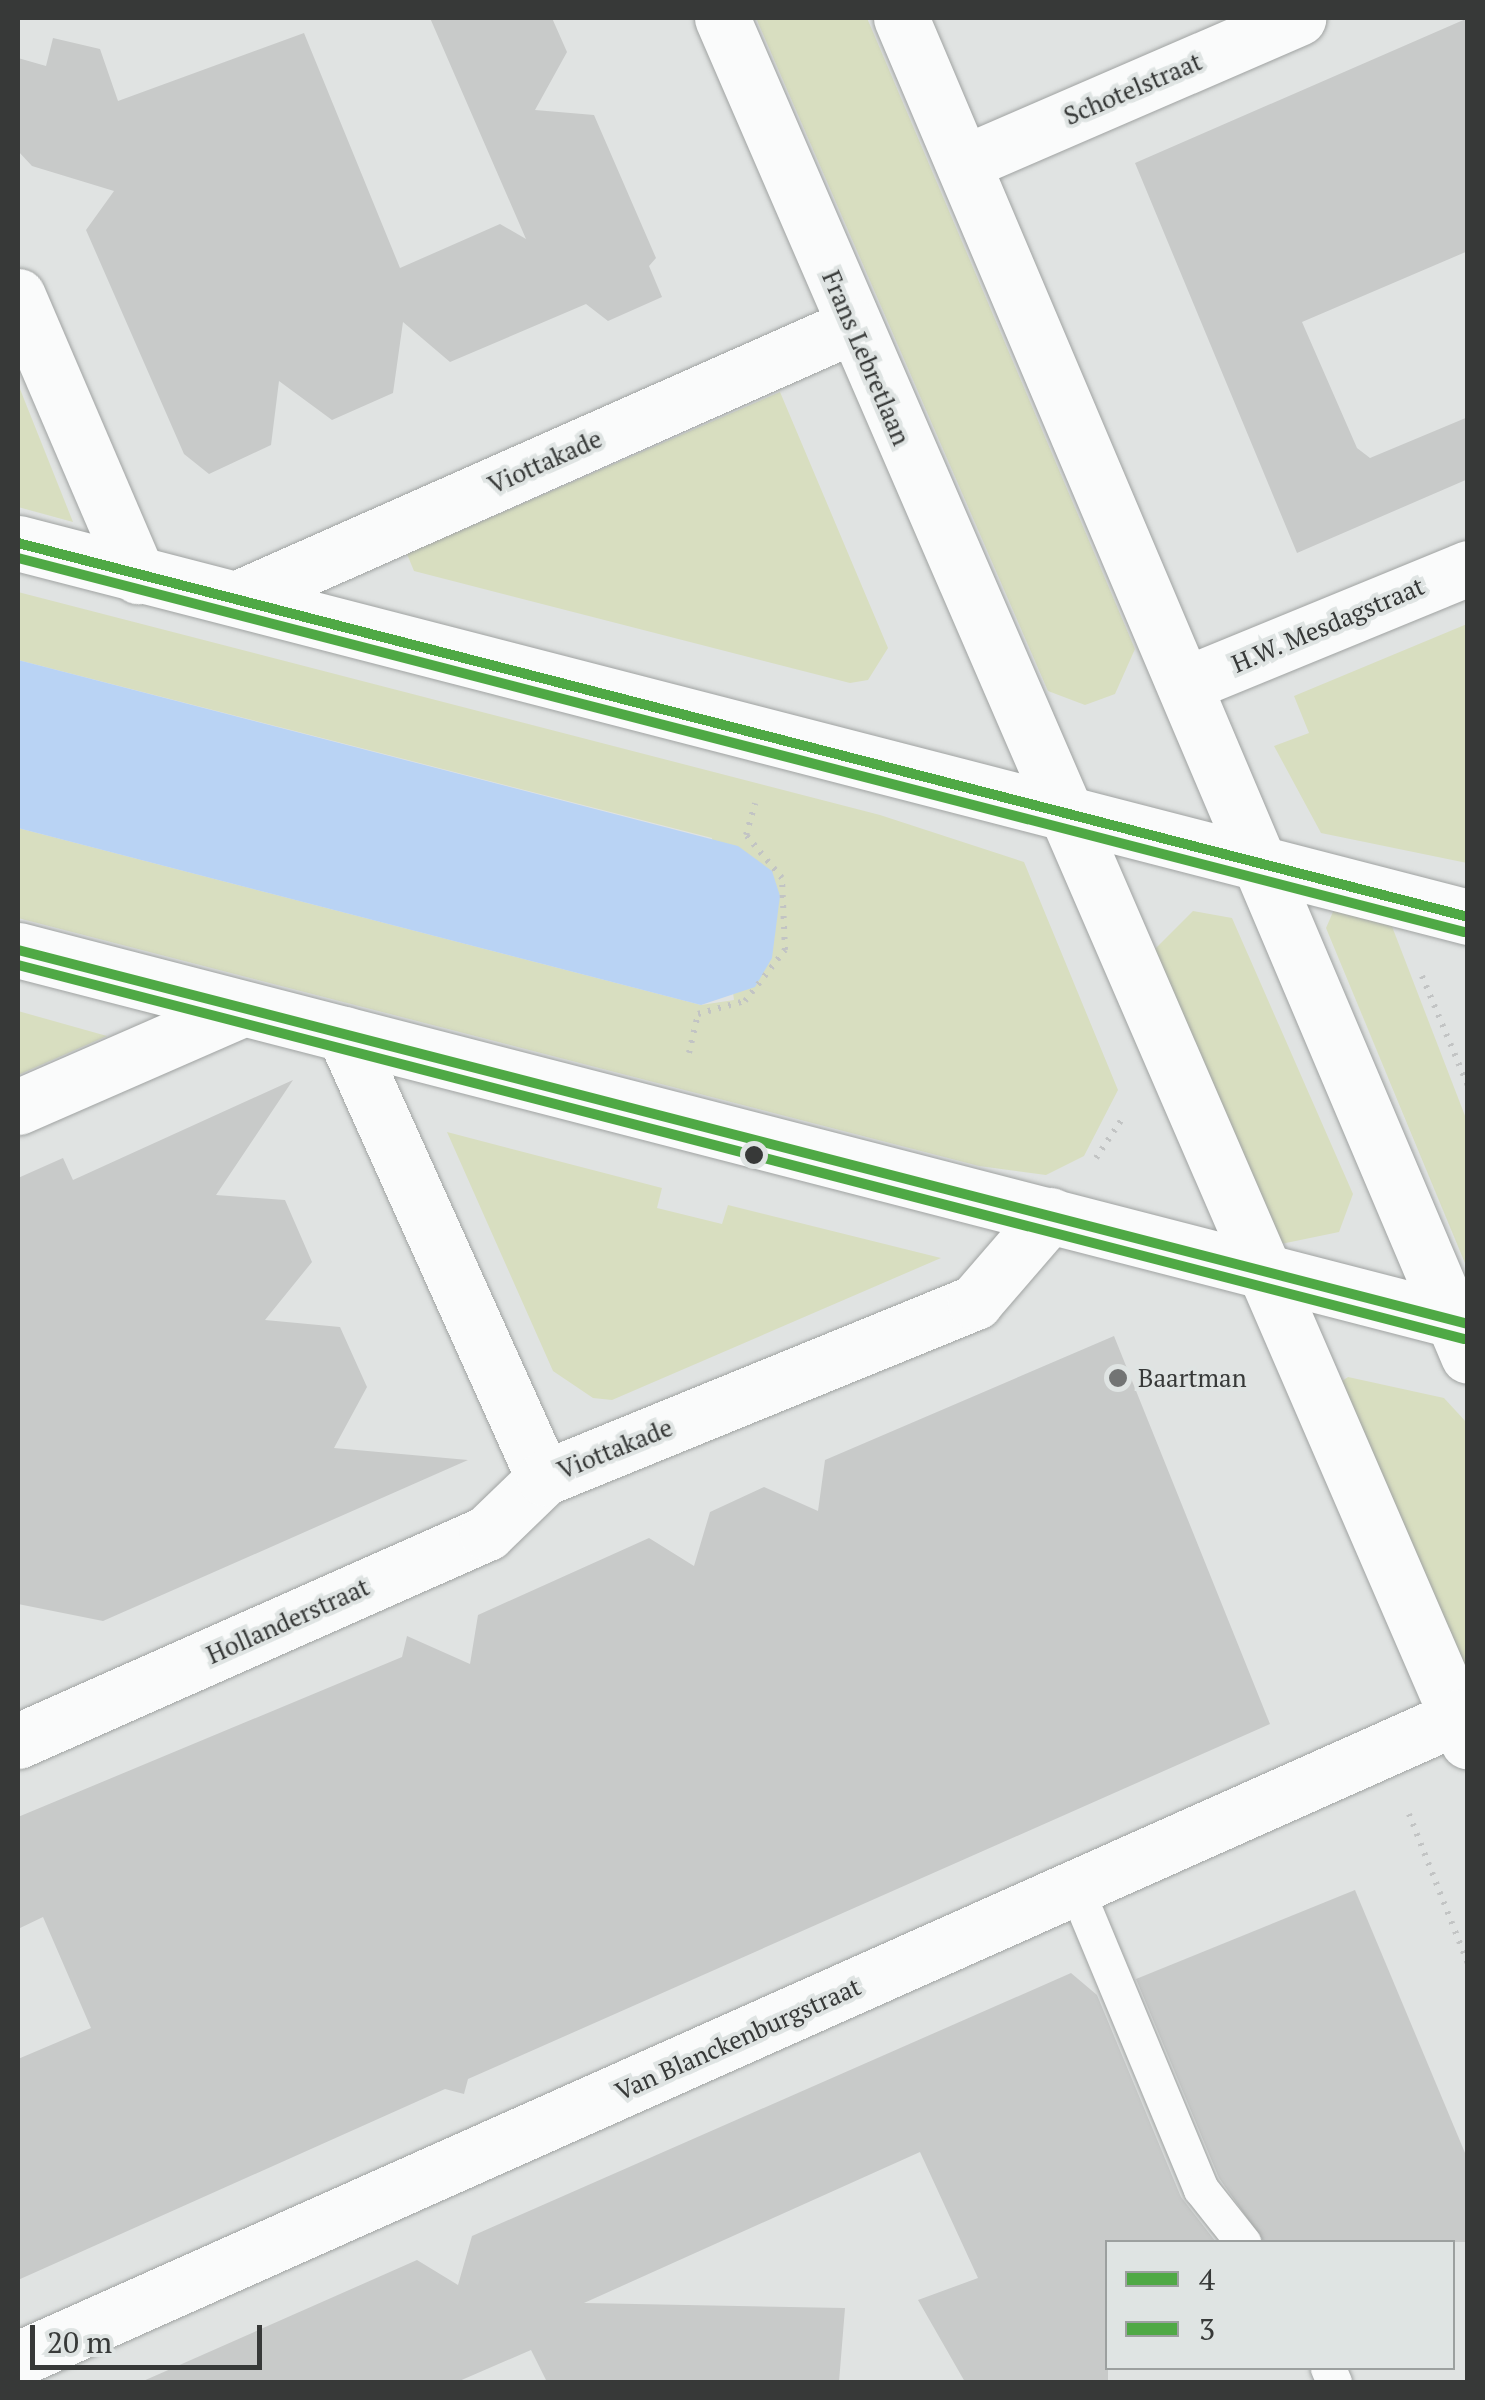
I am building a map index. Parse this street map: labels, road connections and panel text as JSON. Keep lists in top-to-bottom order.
{
  "streets": {
    "street": [
      "Schotelstraat",
      "Frans Lebretlaan",
      "Viottakade",
      "H.W. Mesdagstraat",
      "Hollanderstraat",
      "Van Blanckenburgstraat"
    ]
  },
  "crossings": [
    ["Frans Lebretlaan", "Viottakade"],
    ["Frans Lebretlaan", "Van Blanckenburgstraat"],
    ["Viottakade", "Hollanderstraat"]
  ],
  "places": ["Baartman"],
  "lines": ["transit line 4", "transit line 3"],
  "legend": ["4", "3"],
  "scale_bar": "20 m"
}
